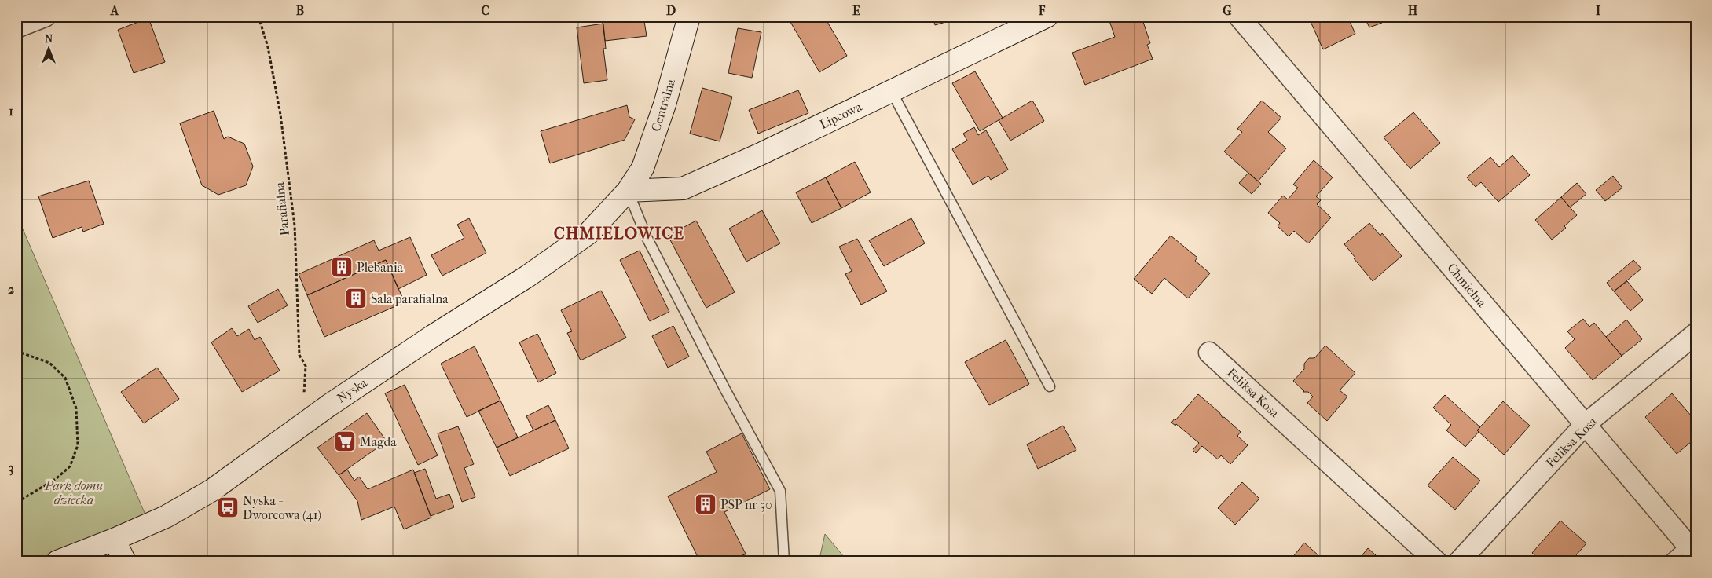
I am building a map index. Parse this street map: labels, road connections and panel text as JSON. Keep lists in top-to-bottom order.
{
  "streets": {
    "street": [
      "Centralna",
      "Lipcowa",
      "Chmielna",
      "Nyska",
      "Feliksa Kosa"
    ],
    "path": ["Parafialna"]
  },
  "crossings": [
    ["Centralna", "Lipcowa"],
    ["Centralna", "Nyska"],
    ["Lipcowa", "Nyska"],
    ["Chmielna", "Feliksa Kosa"]
  ],
  "districts": ["CHMIELOWICE"],
  "parks": ["Park domu dziecka"],
  "places": {
    "building": ["Plebania", "Sala parafialna", "PSP nr 30"],
    "supermarket": ["Magda"],
    "bus stop": ["Nyska - Dworcowa (41)"]
  },
  "north": "top",
  "grid": {
    "columns": [
      "A",
      "B",
      "C",
      "D",
      "E",
      "F",
      "G",
      "H",
      "I"
    ],
    "rows": ["1", "2", "3"]
  }
}
